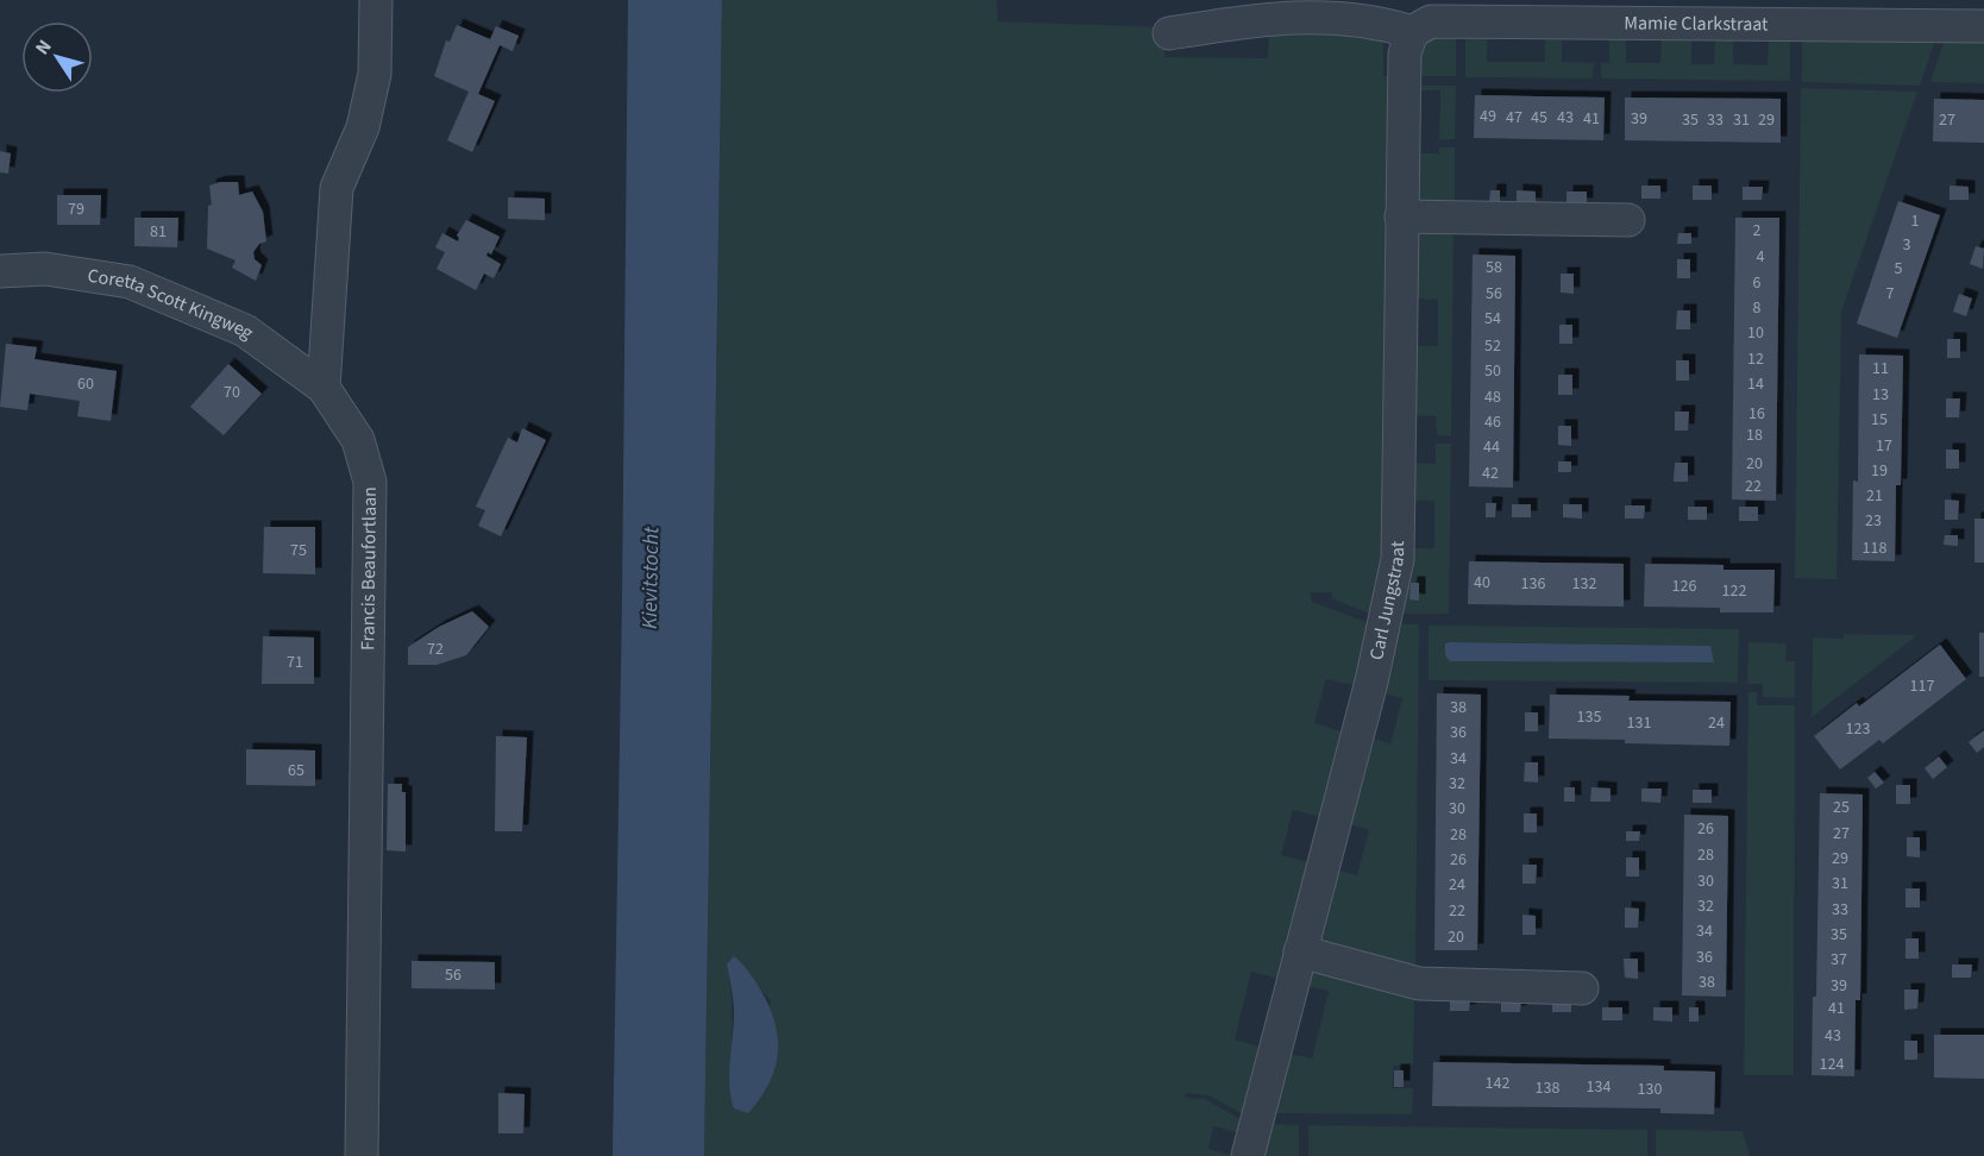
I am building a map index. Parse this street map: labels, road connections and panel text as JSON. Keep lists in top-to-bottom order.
{
  "streets": {
    "street": [
      "Mamie Clarkstraat",
      "Coretta Scott Kingweg",
      "Francis Beaufortlaan",
      "Carl Jungstraat"
    ]
  },
  "crossings": [
    ["Mamie Clarkstraat", "Carl Jungstraat"],
    ["Coretta Scott Kingweg", "Francis Beaufortlaan"]
  ],
  "water": ["Kievitstocht"],
  "house_numbers": [
    "49",
    "47",
    "45",
    "43",
    "41",
    "39",
    "35",
    "33",
    "31",
    "29",
    "27",
    "79",
    "1",
    "2",
    "81",
    "3",
    "4",
    "58",
    "5",
    "6",
    "56",
    "7",
    "8",
    "54",
    "10",
    "52",
    "12",
    "11",
    "50",
    "60",
    "14",
    "70",
    "13",
    "48",
    "16",
    "15",
    "46",
    "18",
    "17",
    "44",
    "20",
    "19",
    "42",
    "22",
    "21",
    "23",
    "118",
    "75",
    "40",
    "136",
    "132",
    "126",
    "122",
    "72",
    "71",
    "117",
    "38",
    "135",
    "131",
    "24",
    "123",
    "36",
    "34",
    "65",
    "32",
    "25",
    "30",
    "26",
    "27",
    "28",
    "28",
    "29",
    "26",
    "30",
    "31",
    "24",
    "32",
    "33",
    "22",
    "34",
    "35",
    "20",
    "36",
    "37",
    "56",
    "38",
    "39",
    "41",
    "43",
    "124",
    "142",
    "134",
    "138",
    "130"
  ],
  "north": "top left"
}
